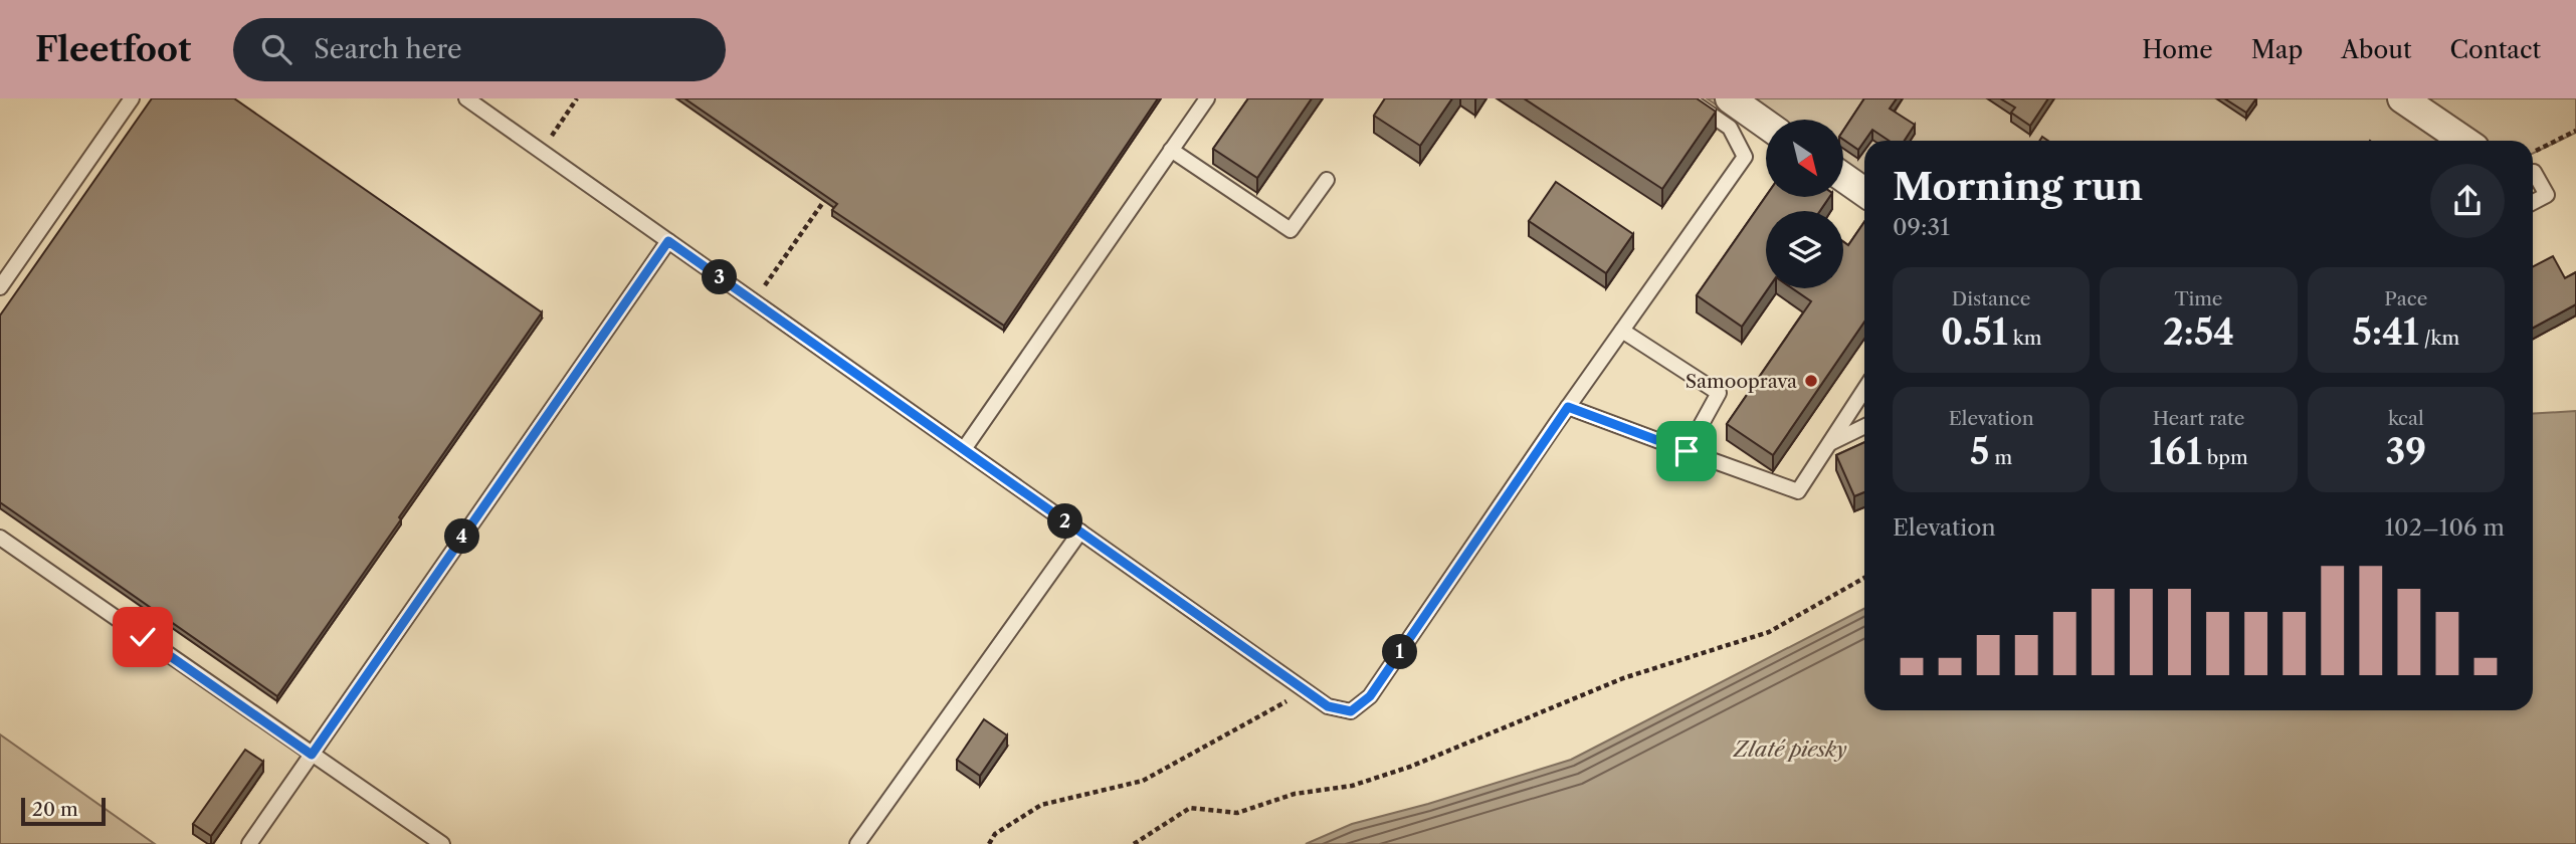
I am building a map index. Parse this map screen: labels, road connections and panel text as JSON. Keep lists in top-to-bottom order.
{
  "water": ["Zlaté piesky"],
  "places": ["Samooprava"],
  "scale_bar": "20 m",
  "north": "bottom right",
  "page": {
    "header": "Fleetfoot",
    "search": "Search here",
    "nav": [
      "Home",
      "Map",
      "About",
      "Contact"
    ],
    "heading": ["Morning run", "09:31"],
    "pins": [
      "3",
      "2",
      "4",
      "1"
    ],
    "stats": [
      ["Distance", "0.51 km"],
      ["Time", "2:54"],
      ["Pace", "5:41 /km"],
      ["Elevation", "5 m"],
      ["Heart rate", "161 bpm"],
      ["kcal", "39"]
    ],
    "chart": ["Elevation", "102–106 m"],
    "scale": "20 m"
  }
}
